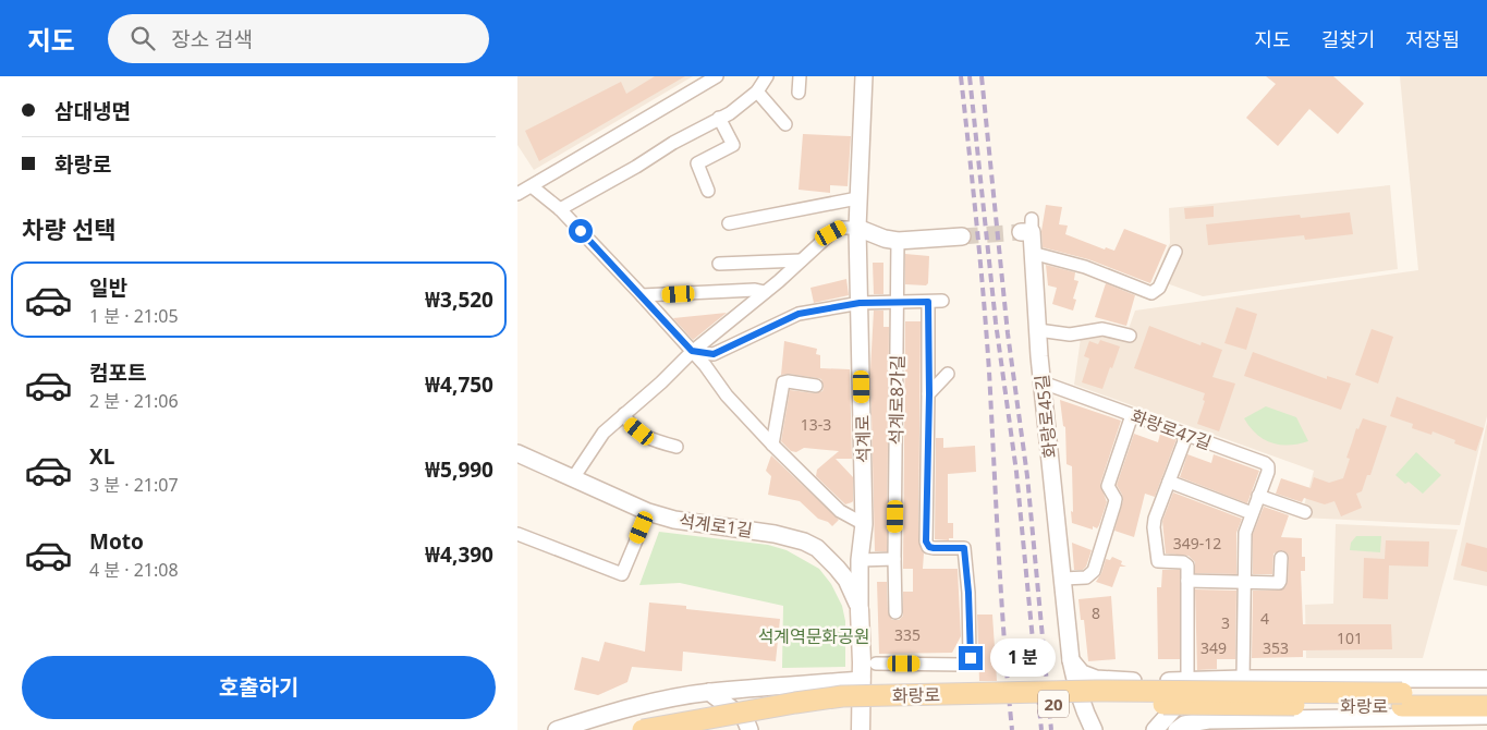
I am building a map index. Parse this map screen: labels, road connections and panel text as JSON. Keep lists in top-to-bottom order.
{
  "streets": {
    "main road": ["석계로", "화랑로", "20"],
    "street": [
      "석계로8가길",
      "화랑로45길",
      "화랑로47길",
      "석계로1길"
    ]
  },
  "crossings": [
    ["화랑로45길", "화랑로47길"],
    ["화랑로45길", "화랑로"],
    ["화랑로47길", "화랑로"],
    ["석계로", "석계로1길"]
  ],
  "parks": ["석계역문화공원"],
  "house_numbers": [
    "13-3",
    "349-12",
    "8",
    "4",
    "3",
    "335",
    "101",
    "349",
    "353"
  ],
  "page": {
    "header": "지도",
    "search": "장소 검색",
    "nav": ["지도", "길찾기", "저장됨"],
    "banner": ["삼대냉면", "화랑로"],
    "heading": "차량 선택",
    "list": [
      {
        "name": "일반",
        "note": "1 분 · 21:05",
        "value": "₩3,520"
      },
      {
        "name": "컴포트",
        "note": "2 분 · 21:06",
        "value": "₩4,750"
      },
      {
        "name": "XL",
        "note": "3 분 · 21:07",
        "value": "₩5,990"
      },
      {
        "name": "Moto",
        "note": "4 분 · 21:08",
        "value": "₩4,390"
      }
    ],
    "bubble": "1 분",
    "buttons": "호출하기"
  }
}
